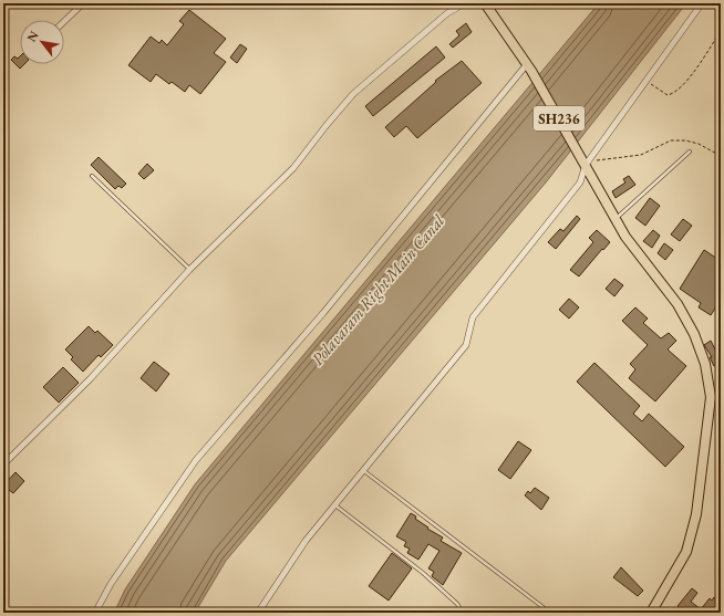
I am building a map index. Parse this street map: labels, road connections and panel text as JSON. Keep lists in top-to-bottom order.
{
  "streets": {
    "main road": ["SH236"]
  },
  "water": ["Polavaram Right Main Canal"],
  "north": "top left"
}
